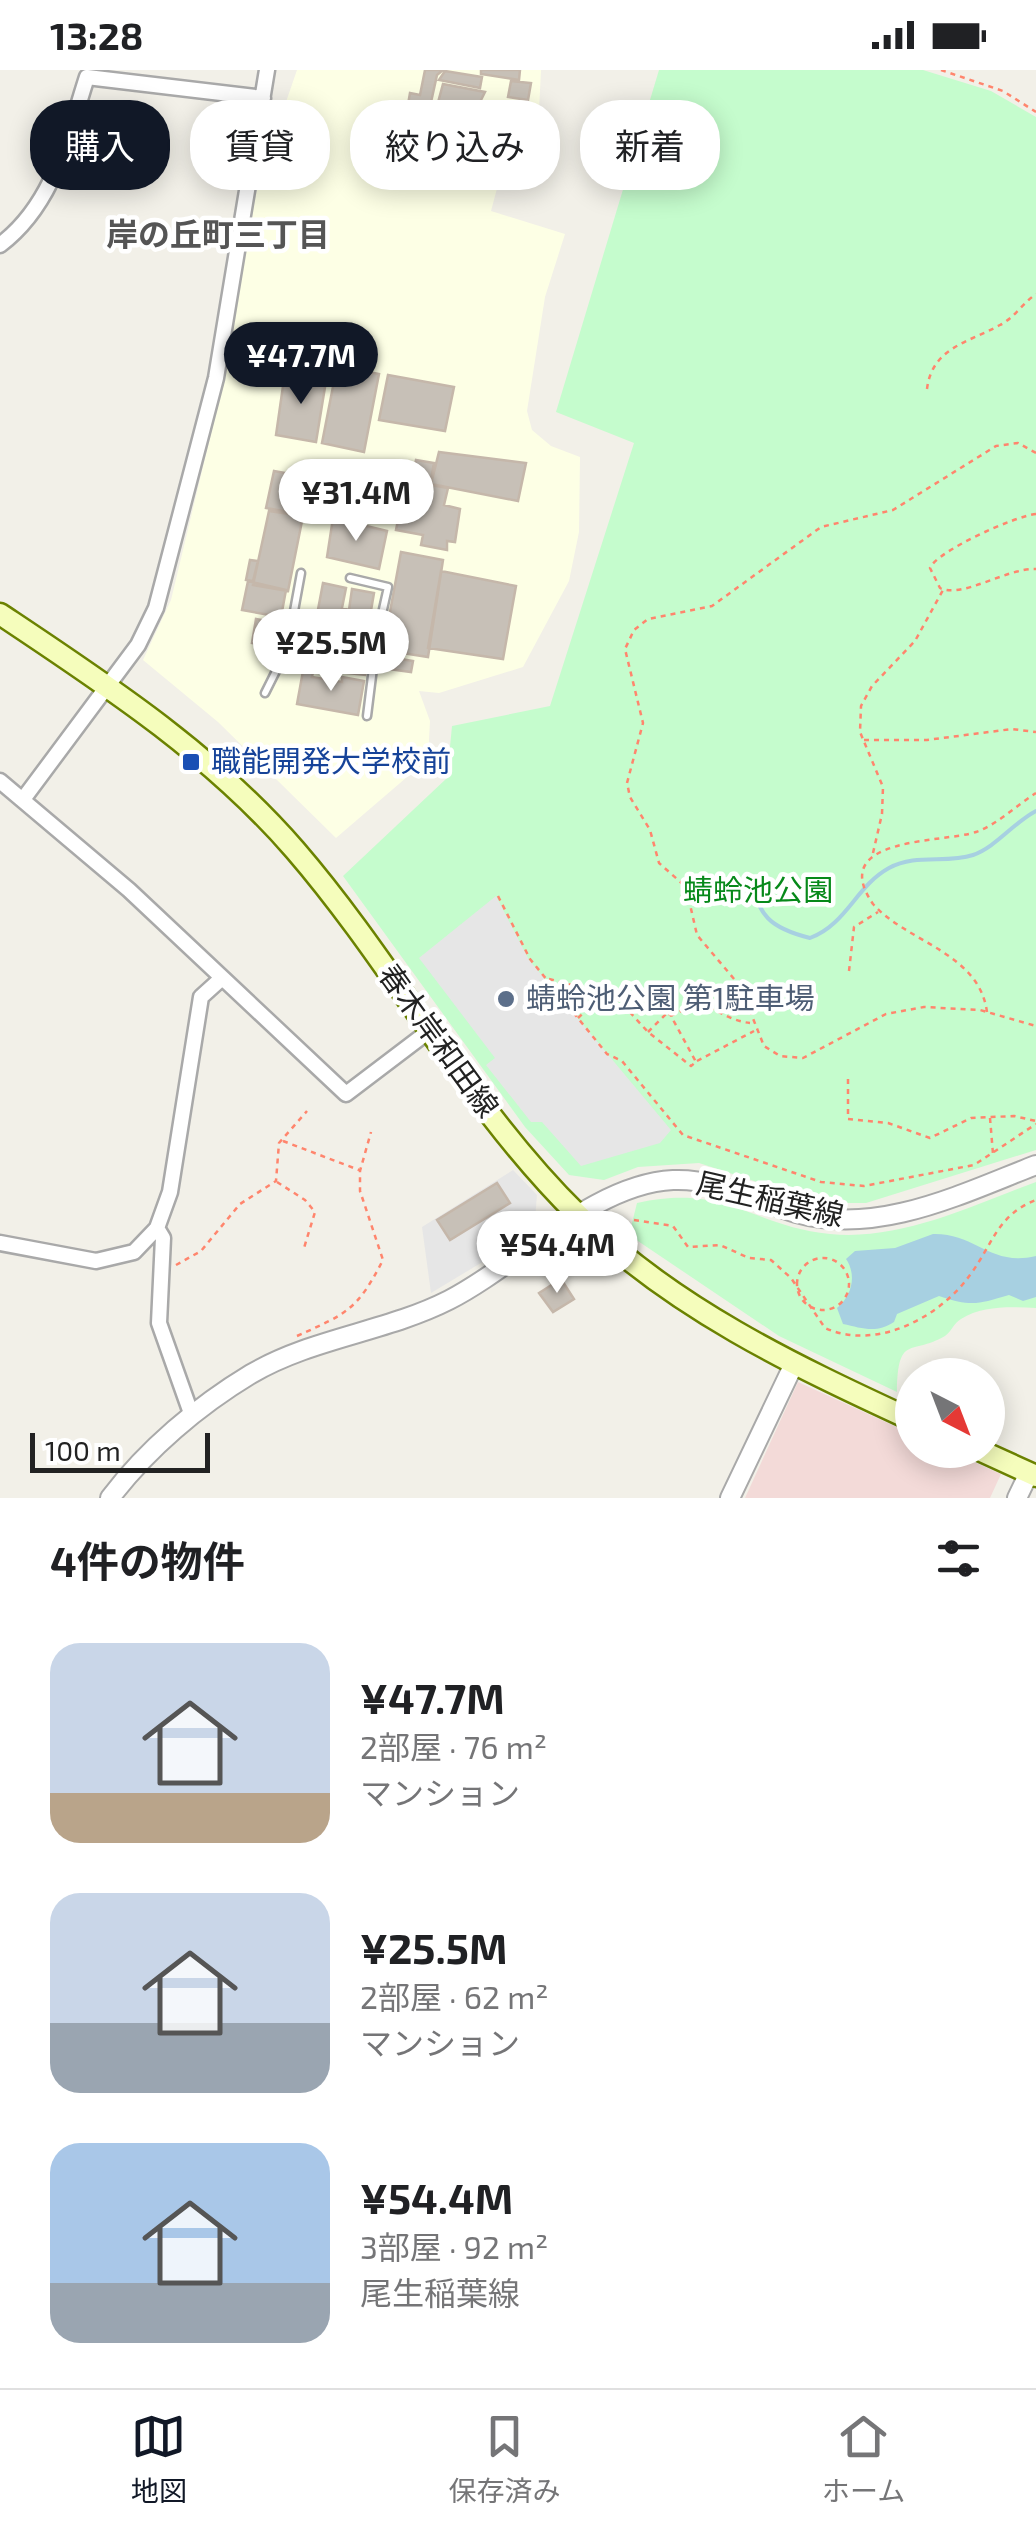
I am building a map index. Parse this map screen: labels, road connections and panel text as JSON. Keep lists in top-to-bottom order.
{
  "streets": {
    "main road": ["春木岸和田線"],
    "street": ["尾生稲葉線"]
  },
  "crossings": [
    ["春木岸和田線", "尾生稲葉線"]
  ],
  "districts": ["岸の丘町三丁目"],
  "parks": ["蜻蛉池公園"],
  "places": {
    "transit": ["職能開発大学校前"],
    "other": ["蜻蛉池公園 第1駐車場"]
  },
  "scale_bar": "100 m",
  "north": "bottom right",
  "page": {
    "status": "13:28",
    "chip": [
      "購入",
      "賃貸",
      "絞り込み",
      "新着"
    ],
    "price": [
      "¥47.7M",
      "¥31.4M",
      "¥25.5M",
      "¥54.4M"
    ],
    "scale": "100 m",
    "heading": "4件の物件",
    "list": [
      {
        "name": "¥47.7M",
        "note": "2部屋 · 76 m² · マンション"
      },
      {
        "name": "¥25.5M",
        "note": "2部屋 · 62 m² · マンション"
      },
      {
        "name": "¥54.4M",
        "note": "3部屋 · 92 m² · 尾生稲葉線"
      }
    ],
    "tabs": ["地図", "保存済み", "ホーム"]
  }
}
